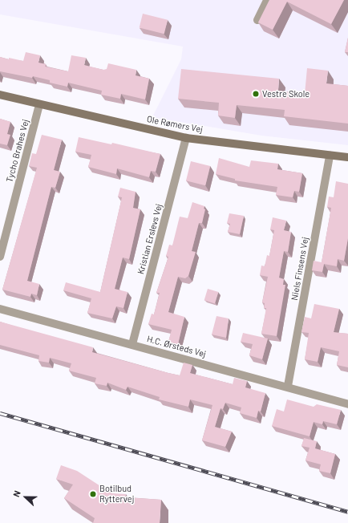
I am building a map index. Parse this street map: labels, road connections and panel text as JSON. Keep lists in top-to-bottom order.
{
  "streets": {
    "street": [
      "Ole Rømers Vej",
      "Tycho Brahes Vej",
      "Kristian Erslevs Vej",
      "Niels Finsens Vej",
      "H.C. Ørsteds Vej"
    ]
  },
  "crossings": [
    ["Ole Rømers Vej", "Tycho Brahes Vej"],
    ["Ole Rømers Vej", "Kristian Erslevs Vej"],
    ["Ole Rømers Vej", "Niels Finsens Vej"],
    ["Kristian Erslevs Vej", "H.C. Ørsteds Vej"],
    ["Niels Finsens Vej", "H.C. Ørsteds Vej"]
  ],
  "places": ["Vestre Skole", "Botilbud Ryttervej"],
  "north": "left"
}
